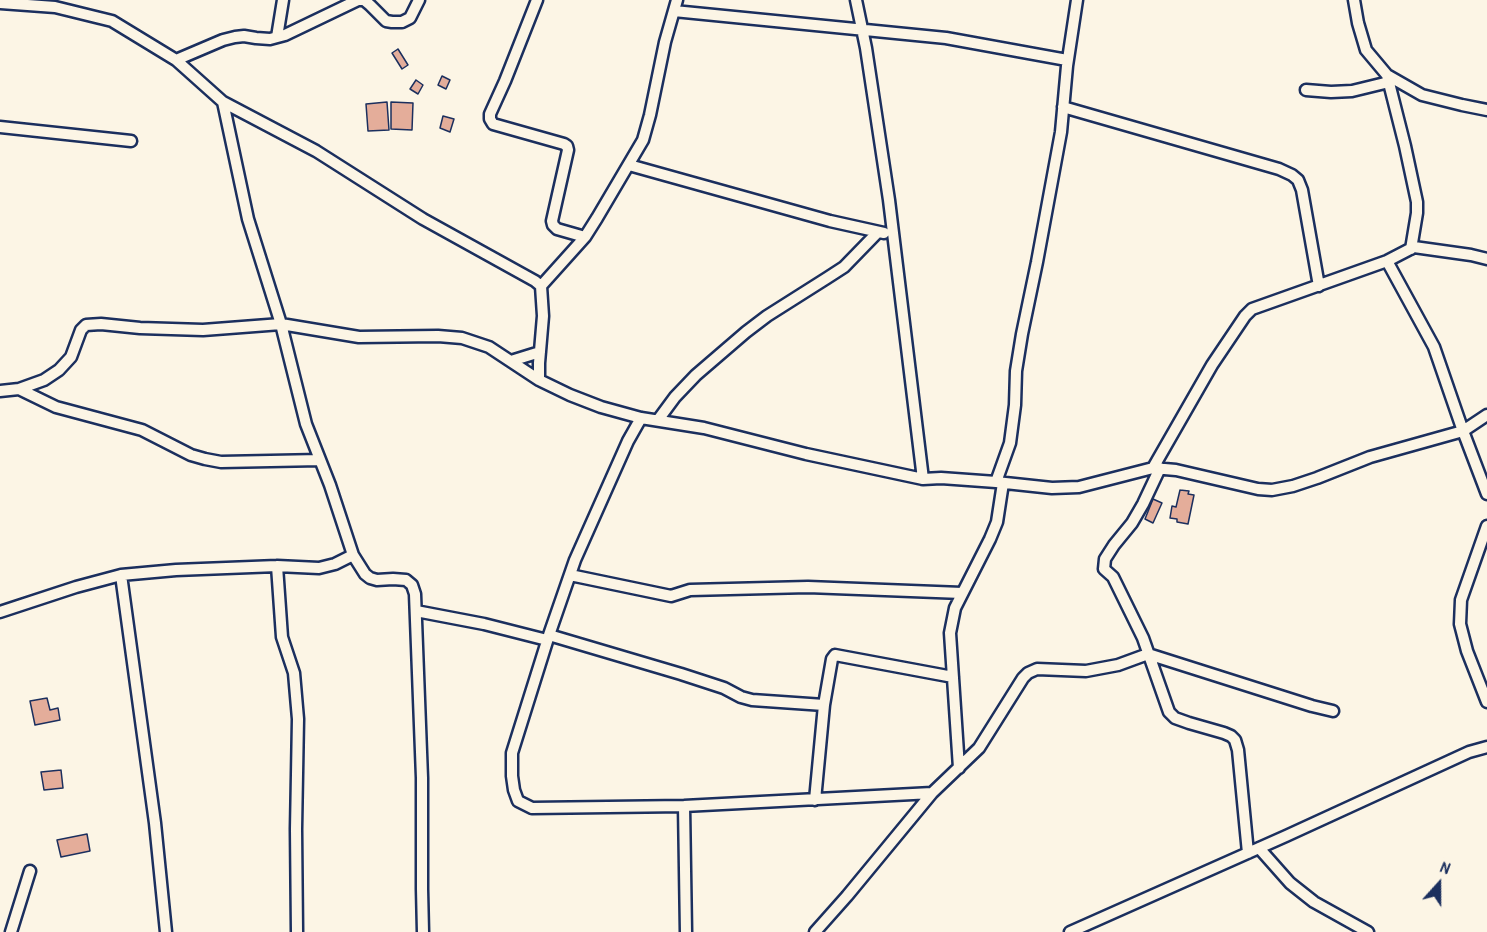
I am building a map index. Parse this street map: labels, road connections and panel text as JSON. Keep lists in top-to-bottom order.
{
  "north": "top"
}
